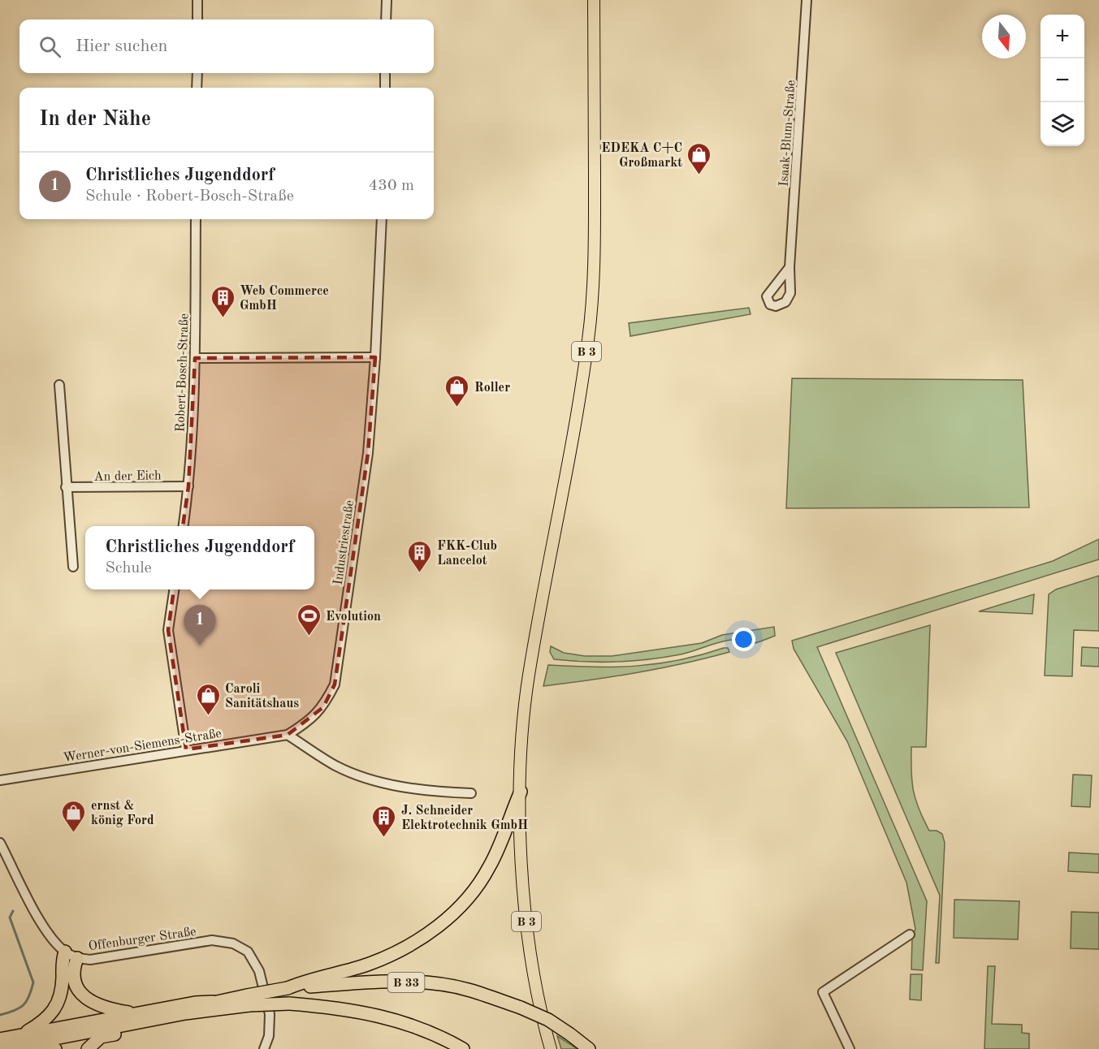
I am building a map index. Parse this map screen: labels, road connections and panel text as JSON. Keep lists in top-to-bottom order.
{
  "streets": {
    "highway": ["B 33"],
    "main road": ["B 3"],
    "street": [
      "Isaak-Blum-Straße",
      "Robert-Bosch-Straße",
      "An der Eich",
      "Industriestraße",
      "Werner-von-Siemens-Straße",
      "Offenburger Straße"
    ]
  },
  "crossings": [
    ["Robert-Bosch-Straße", "An der Eich"],
    ["Industriestraße", "Werner-von-Siemens-Straße"]
  ],
  "places": {
    "shop": [
      "EDEKA C+C Großmarkt",
      "Roller",
      "Caroli Sanitätshaus",
      "ernst & könig Ford"
    ],
    "building": ["Web Commerce GmbH", "FKK-Club Lancelot", "J. Schneider Elektrotechnik GmbH"],
    "sports": ["Evolution"]
  },
  "north": "bottom",
  "page": {
    "map_buttons": ["+", "−"],
    "search": "Hier suchen",
    "heading": "In der Nähe",
    "list": [
      {
        "mark": "1",
        "name": "Christliches Jugenddorf",
        "note": "Schule · Robert-Bosch-Straße",
        "value": "430 m"
      }
    ],
    "popup": ["Christliches Jugenddorf", "Schule"],
    "pins": "1"
  }
}
